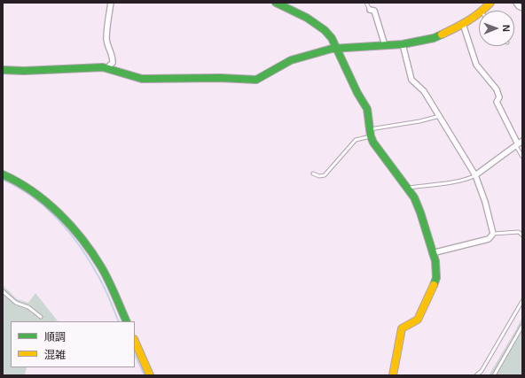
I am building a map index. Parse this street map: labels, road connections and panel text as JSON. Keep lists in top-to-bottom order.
{
  "legend": ["順調", "混雑"],
  "north": "right"
}
